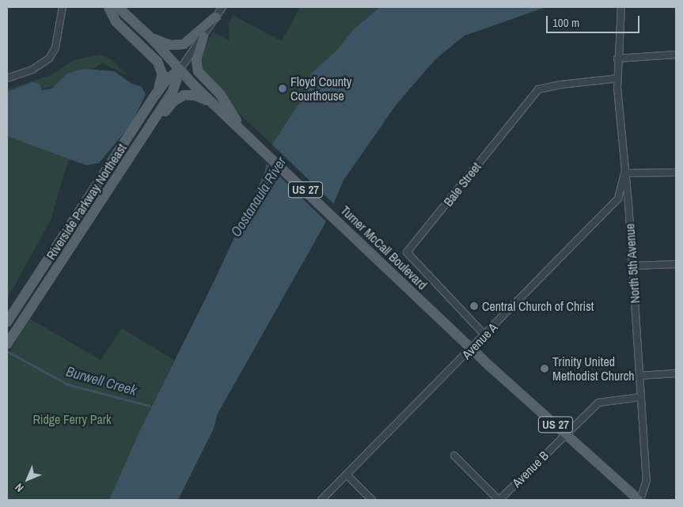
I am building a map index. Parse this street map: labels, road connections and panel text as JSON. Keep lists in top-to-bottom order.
{
  "streets": {
    "main road": ["US 27", "Riverside Parkway Northeast", "Turner McCall Boulevard"],
    "street": [
      "Bale Street",
      "North 5th Avenue",
      "Avenue A",
      "Avenue B"
    ]
  },
  "crossings": [
    ["Bale Street", "North 5th Avenue"],
    ["Bale Street", "Avenue A"],
    ["Riverside Parkway Northeast", "Turner McCall Boulevard"],
    ["Turner McCall Boulevard", "North 5th Avenue"],
    ["Turner McCall Boulevard", "Avenue A"],
    ["Turner McCall Boulevard", "Avenue B"],
    ["North 5th Avenue", "Avenue A"],
    ["North 5th Avenue", "Avenue B"]
  ],
  "water": ["Oostanaula River", "Burwell Creek"],
  "parks": ["Ridge Ferry Park"],
  "places": ["Floyd County Courthouse", "Central Church of Christ", "Trinity United Methodist Church"],
  "scale_bar": "100 m",
  "north": "bottom left"
}
